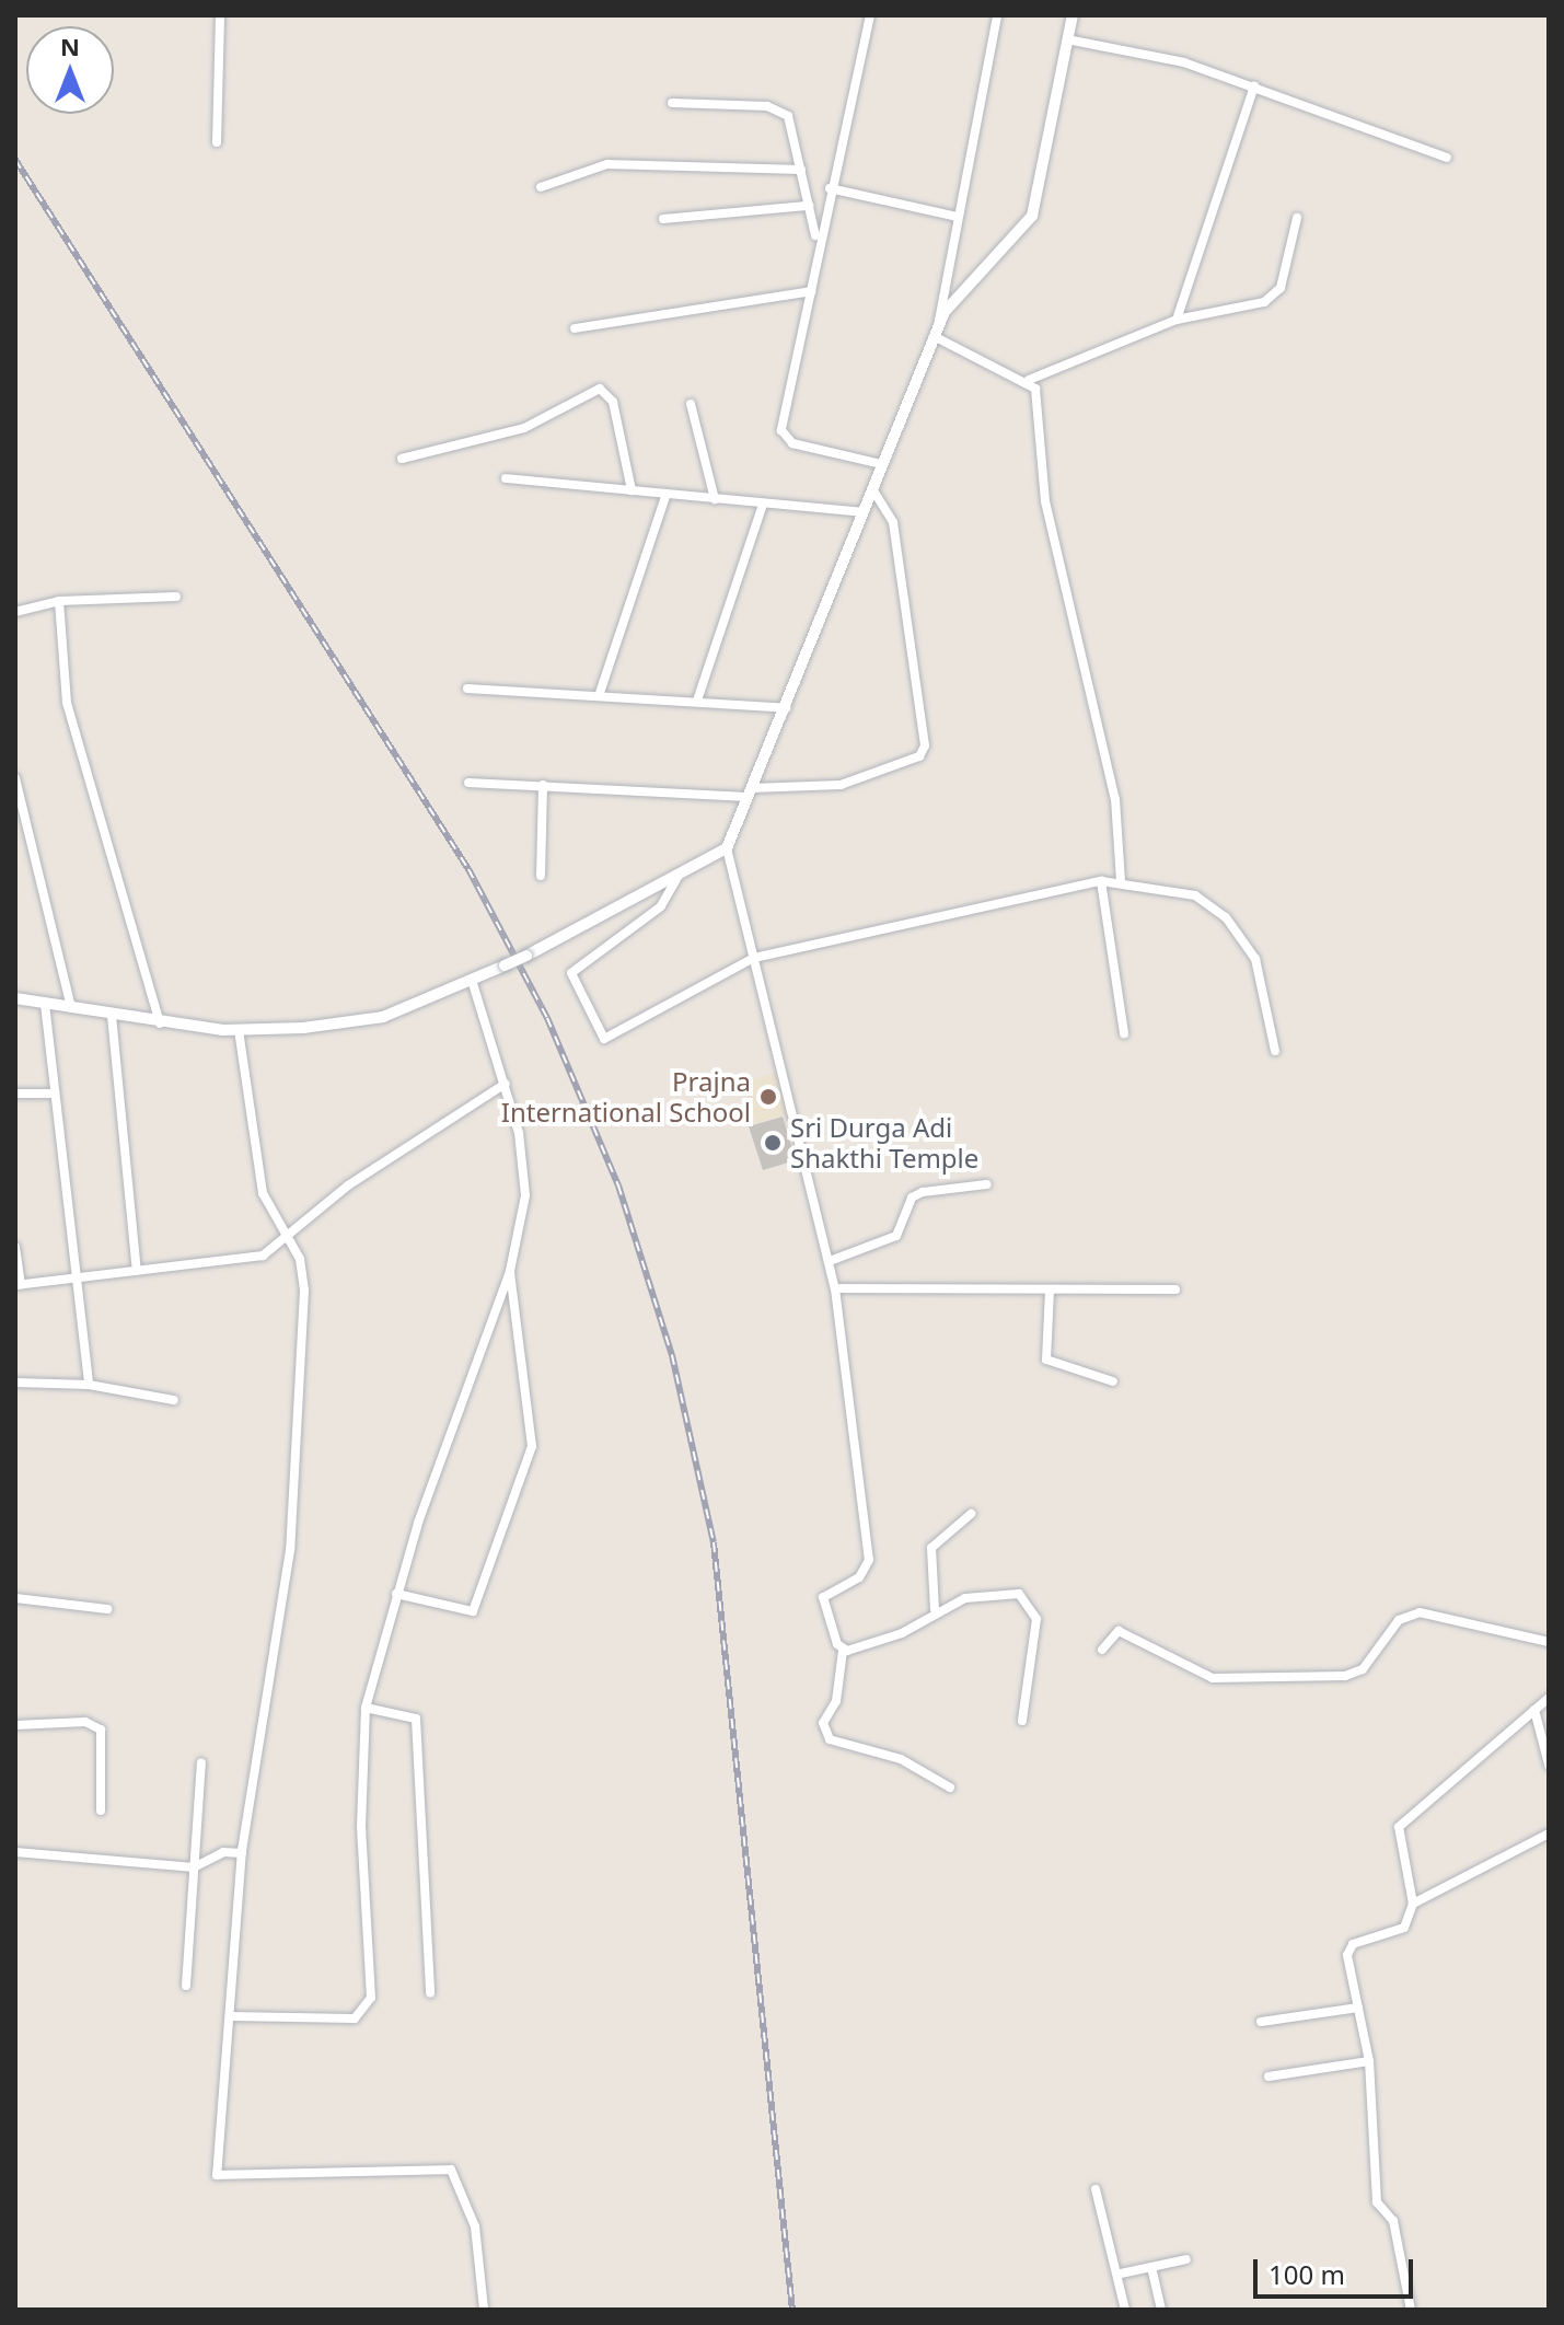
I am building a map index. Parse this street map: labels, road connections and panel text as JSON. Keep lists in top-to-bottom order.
{
  "places": ["Prajna International School", "Sri Durga Adi Shakthi Temple"],
  "scale_bar": "100 m",
  "north": "top"
}
